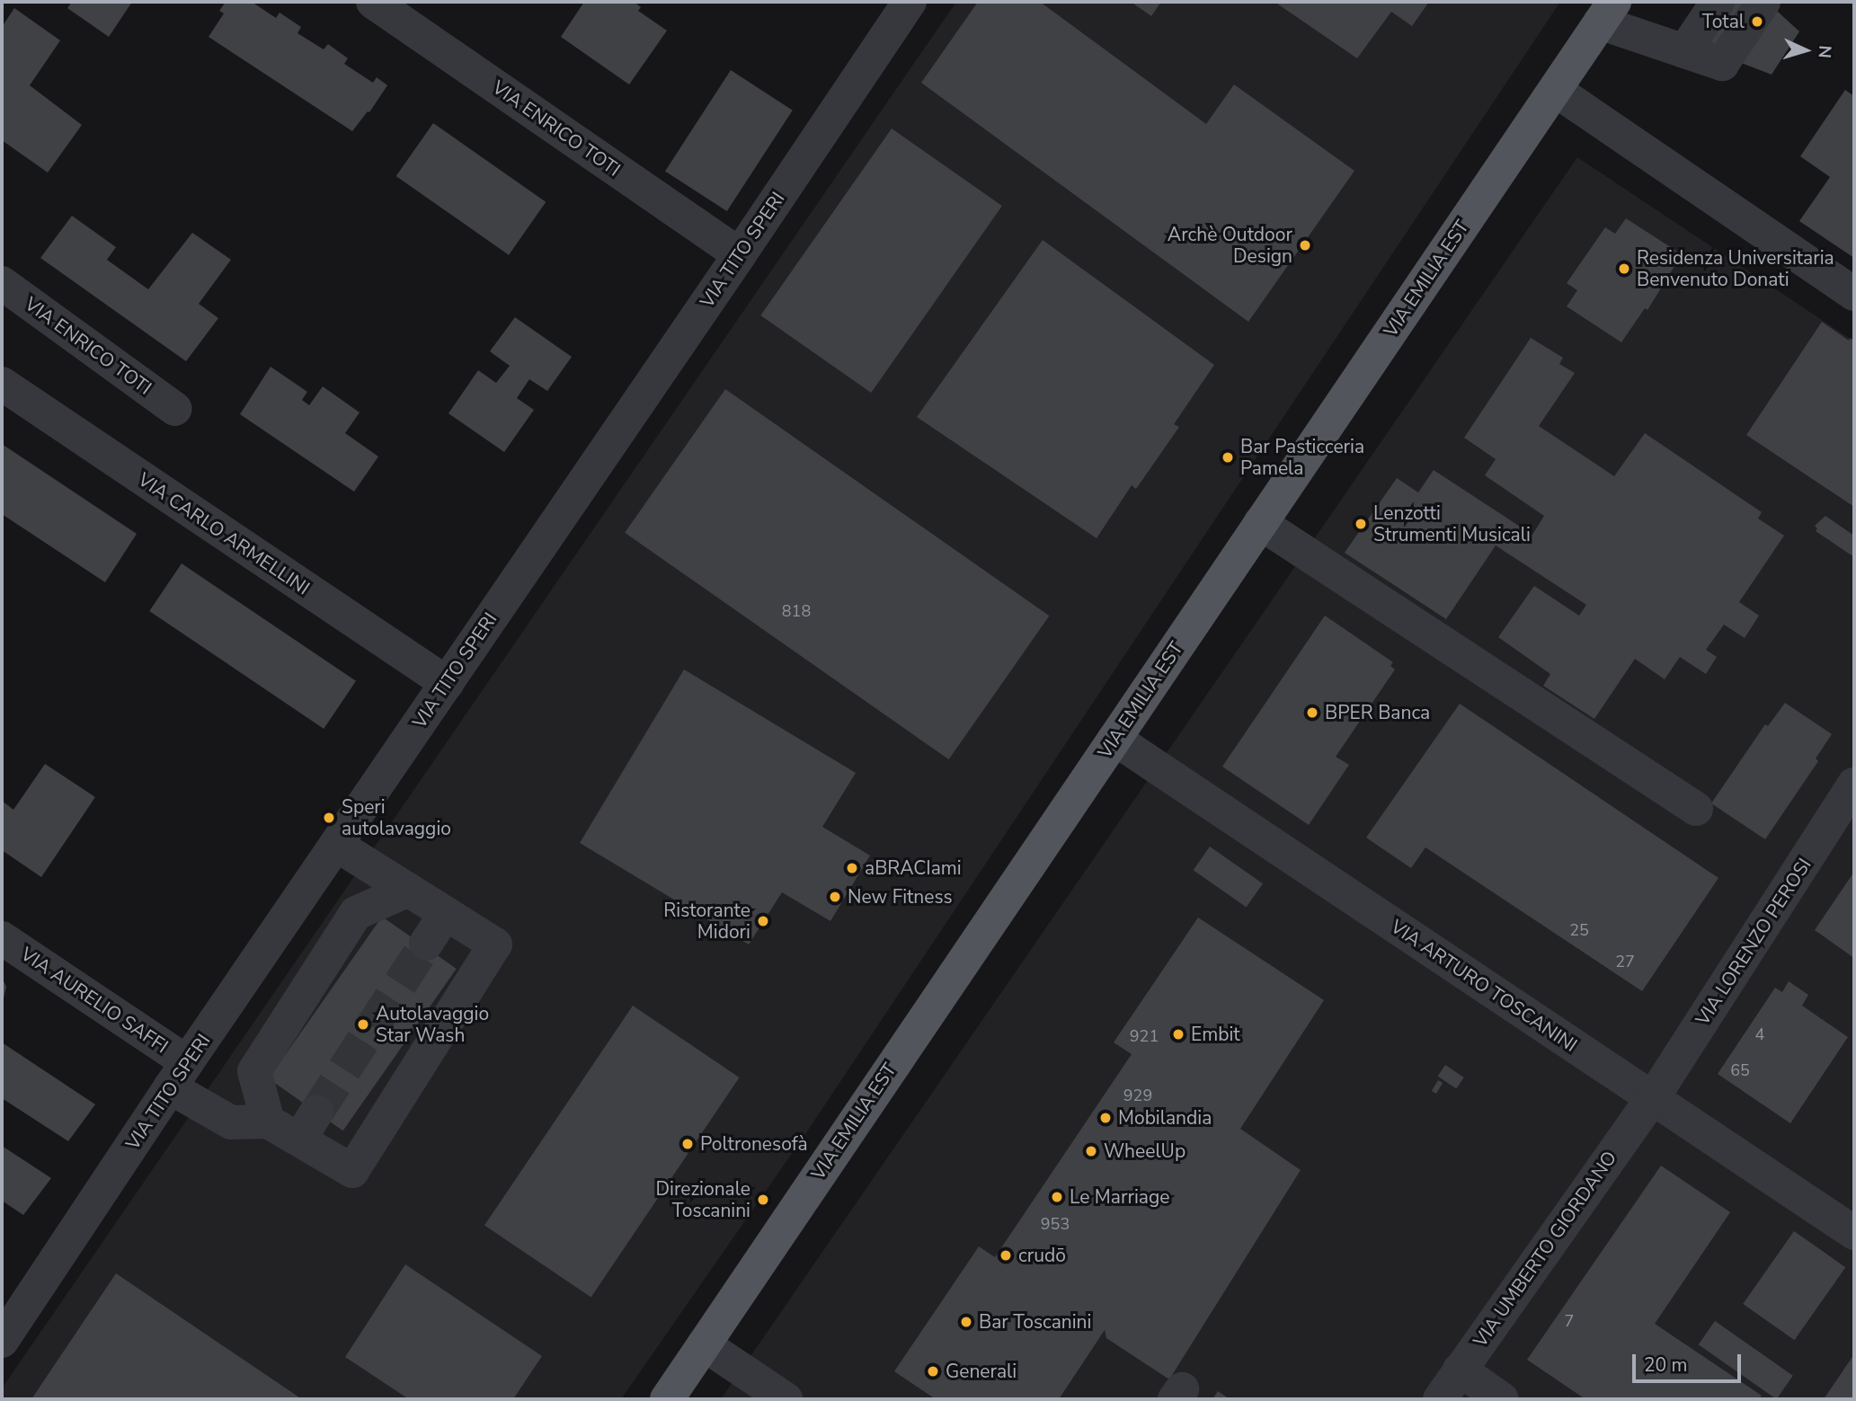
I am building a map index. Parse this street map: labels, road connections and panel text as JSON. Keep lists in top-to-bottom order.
{
  "streets": {
    "main road": ["VIA EMILIA EST"],
    "street": [
      "VIA ENRICO TOTI",
      "VIA TITO SPERI",
      "VIA CARLO ARMELLINI",
      "VIA LORENZO PEROSI",
      "VIA ARTURO TOSCANINI",
      "VIA AURELIO SAFFI",
      "VIA UMBERTO GIORDANO"
    ]
  },
  "crossings": [
    ["VIA ENRICO TOTI", "VIA TITO SPERI"],
    ["VIA TITO SPERI", "VIA CARLO ARMELLINI"],
    ["VIA TITO SPERI", "VIA AURELIO SAFFI"],
    ["VIA EMILIA EST", "VIA ARTURO TOSCANINI"],
    ["VIA LORENZO PEROSI", "VIA ARTURO TOSCANINI"],
    ["VIA LORENZO PEROSI", "VIA UMBERTO GIORDANO"],
    ["VIA ARTURO TOSCANINI", "VIA UMBERTO GIORDANO"]
  ],
  "places": [
    "Total",
    "Archè Outdoor Design",
    "Residenza Universitaria Benvenuto Donati",
    "Bar Pasticceria Pamela",
    "Lenzotti Strumenti Musicali",
    "BPER Banca",
    "Speri autolavaggio",
    "aBRACIami",
    "New Fitness",
    "Ristorante Midori",
    "Autolavaggio Star Wash",
    "Embit",
    "Mobilandia",
    "Poltronesofà",
    "WheelUp",
    "Le Marriage",
    "Direzionale Toscanini",
    "crudō",
    "Bar Toscanini",
    "Generali"
  ],
  "house_numbers": [
    "818",
    "25",
    "27",
    "4",
    "921",
    "65",
    "929",
    "953",
    "7"
  ],
  "scale_bar": "20 m",
  "north": "right"
}
